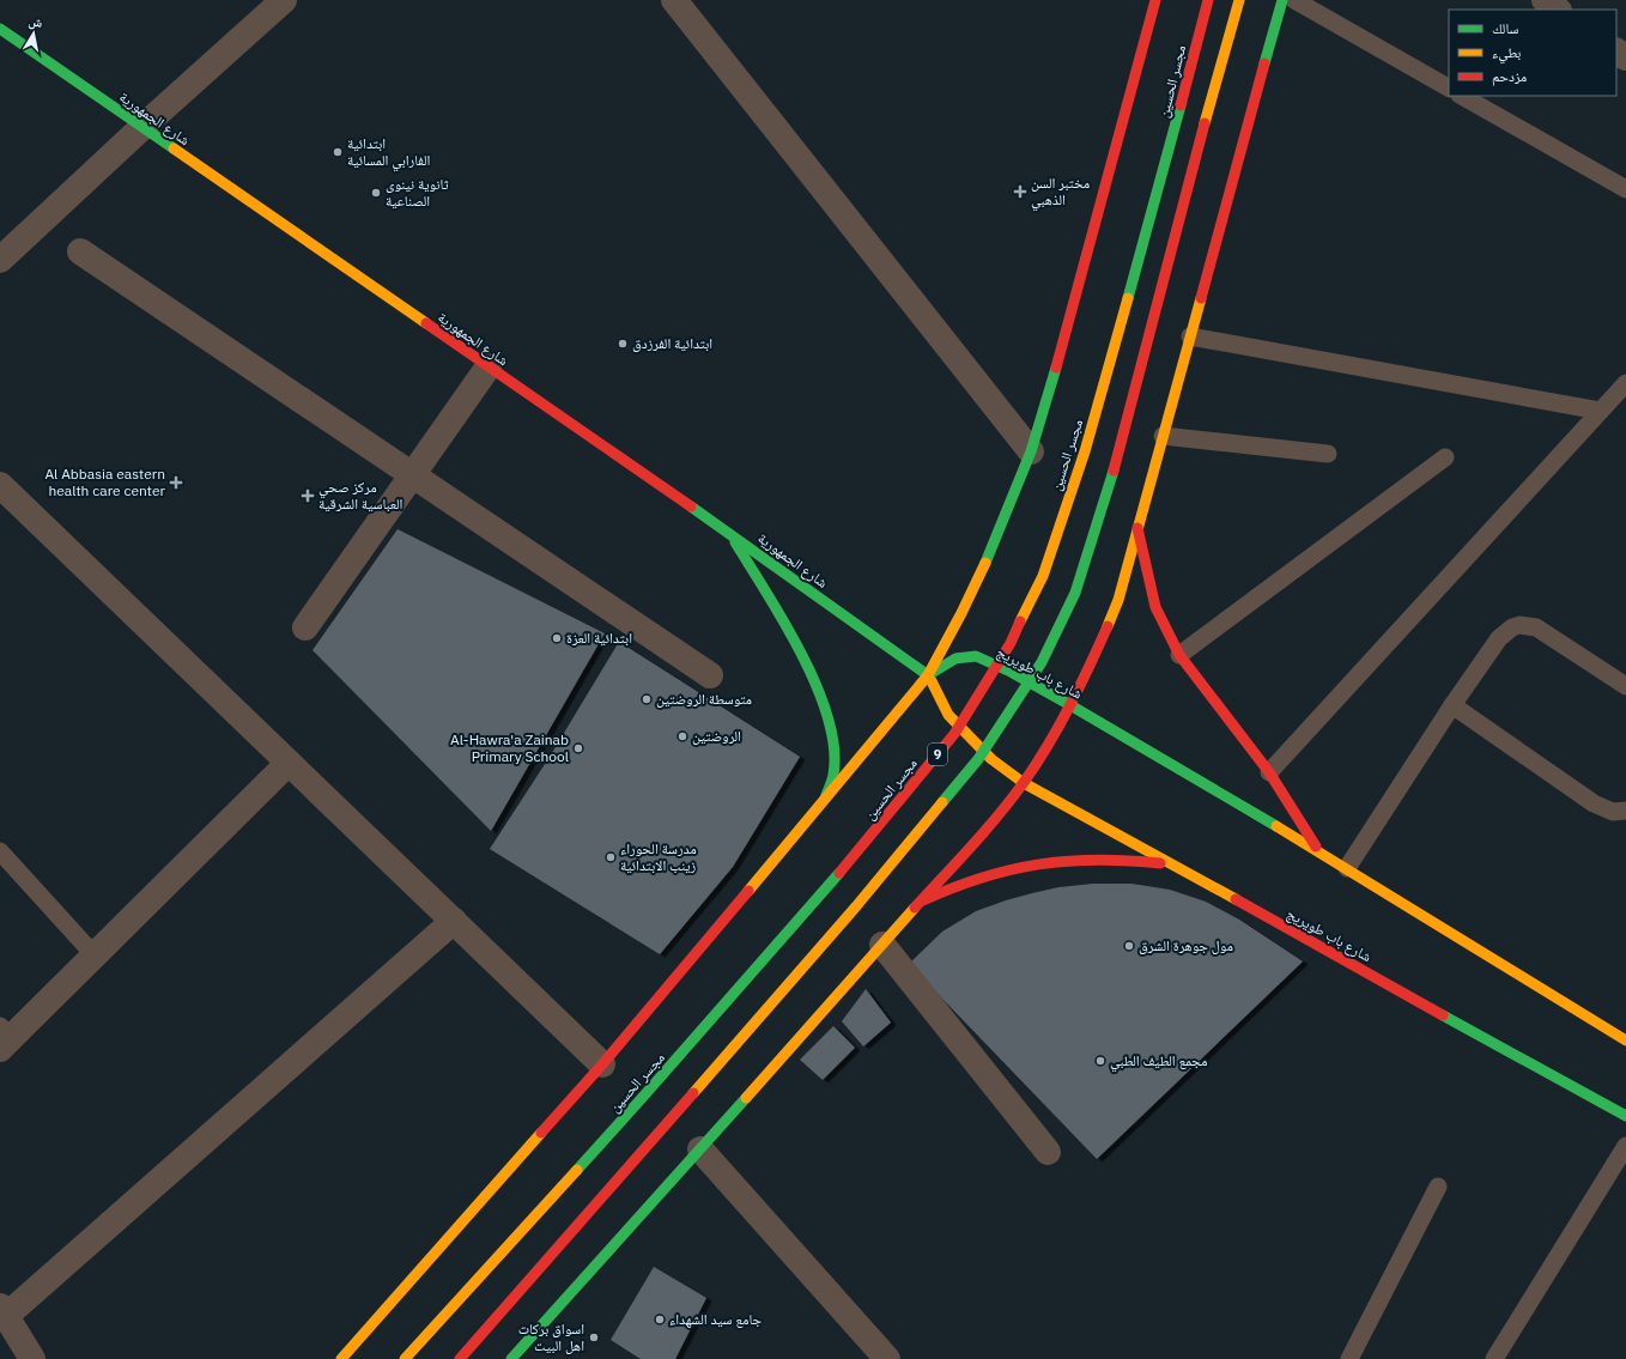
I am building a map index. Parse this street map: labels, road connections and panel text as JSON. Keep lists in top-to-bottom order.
{
  "streets": {
    "main road": [
      "مجسر الحسين",
      "شارع الجمهورية",
      "شارع باب طويريج",
      "9"
    ]
  },
  "crossings": [
    ["شارع الجمهورية", "شارع باب طويريج"]
  ],
  "places": {
    "other": [
      "ابتدائية الفارابي المسائية",
      "ثانوية نينوى الصناعية",
      "ابتدائية الفرزدق",
      "ابتدائية العزة",
      "متوسطة الروضتين",
      "الروضتين",
      "Al-Hawra'a Zainab Primary School",
      "مدرسة الحوراء زينب الابتدائية",
      "مول جوهرة الشرق",
      "مجمع الطيف الطبي",
      "جامع سيد الشهداء",
      "اسواق بركات اهل البيت"
    ],
    "health": ["مختبر السن الذهبي", "Al Abbasia eastern health care center", "مركز صحي العباسية الشرقية"]
  },
  "legend": ["سالك", "بطيء", "مزدحم"],
  "north": "top"
}
